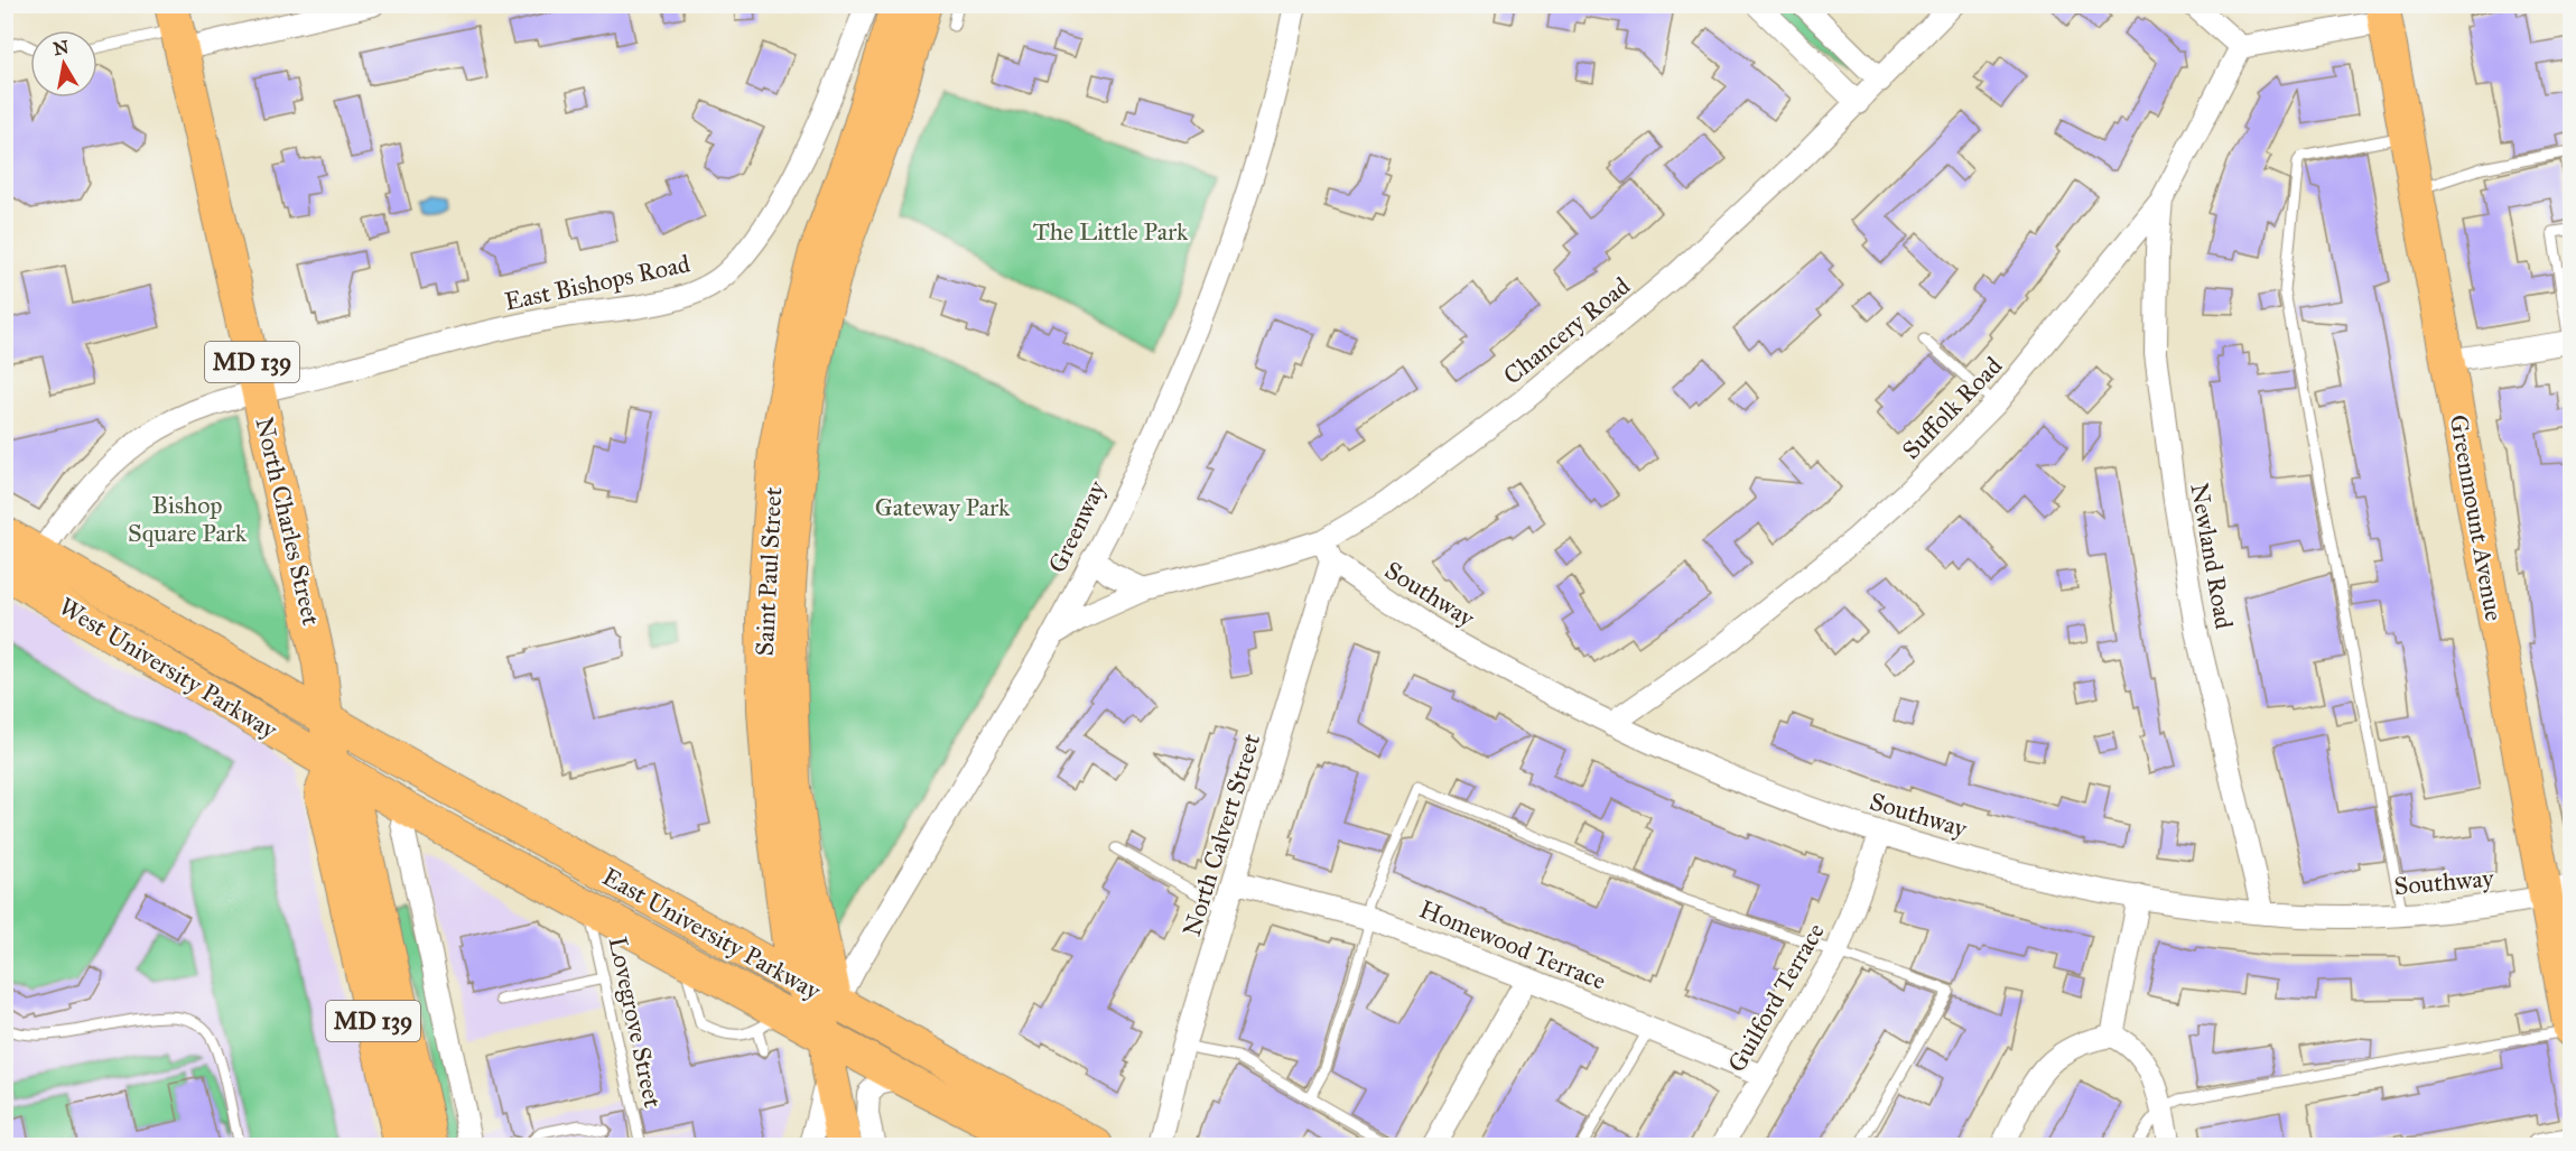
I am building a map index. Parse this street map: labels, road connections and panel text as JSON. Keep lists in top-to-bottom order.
{
  "streets": {
    "main road": [
      "MD 139",
      "Greenmount Avenue",
      "North Charles Street",
      "Saint Paul Street",
      "West University Parkway",
      "East University Parkway"
    ],
    "street": [
      "East Bishops Road",
      "Chancery Road",
      "Suffolk Road",
      "Greenway",
      "Newland Road",
      "Southway",
      "North Calvert Street",
      "Homewood Terrace",
      "Guilford Terrace"
    ],
    "lane": ["Lovegrove Street"]
  },
  "crossings": [
    ["East Bishops Road", "North Charles Street"],
    ["East Bishops Road", "West University Parkway"],
    ["Chancery Road", "Greenway"],
    ["Suffolk Road", "Newland Road"],
    ["Suffolk Road", "Southway"],
    ["Greenmount Avenue", "Southway"],
    ["North Charles Street", "West University Parkway"],
    ["North Charles Street", "East University Parkway"],
    ["Greenway", "Saint Paul Street"],
    ["Greenway", "East University Parkway"],
    ["Newland Road", "Southway"],
    ["Saint Paul Street", "East University Parkway"],
    ["Southway", "North Calvert Street"],
    ["Southway", "Guilford Terrace"],
    ["West University Parkway", "East University Parkway"],
    ["North Calvert Street", "Homewood Terrace"],
    ["East University Parkway", "Lovegrove Street"],
    ["Homewood Terrace", "Guilford Terrace"]
  ],
  "parks": ["The Little Park", "Bishop Square Park", "Gateway Park"],
  "north": "top"
}
